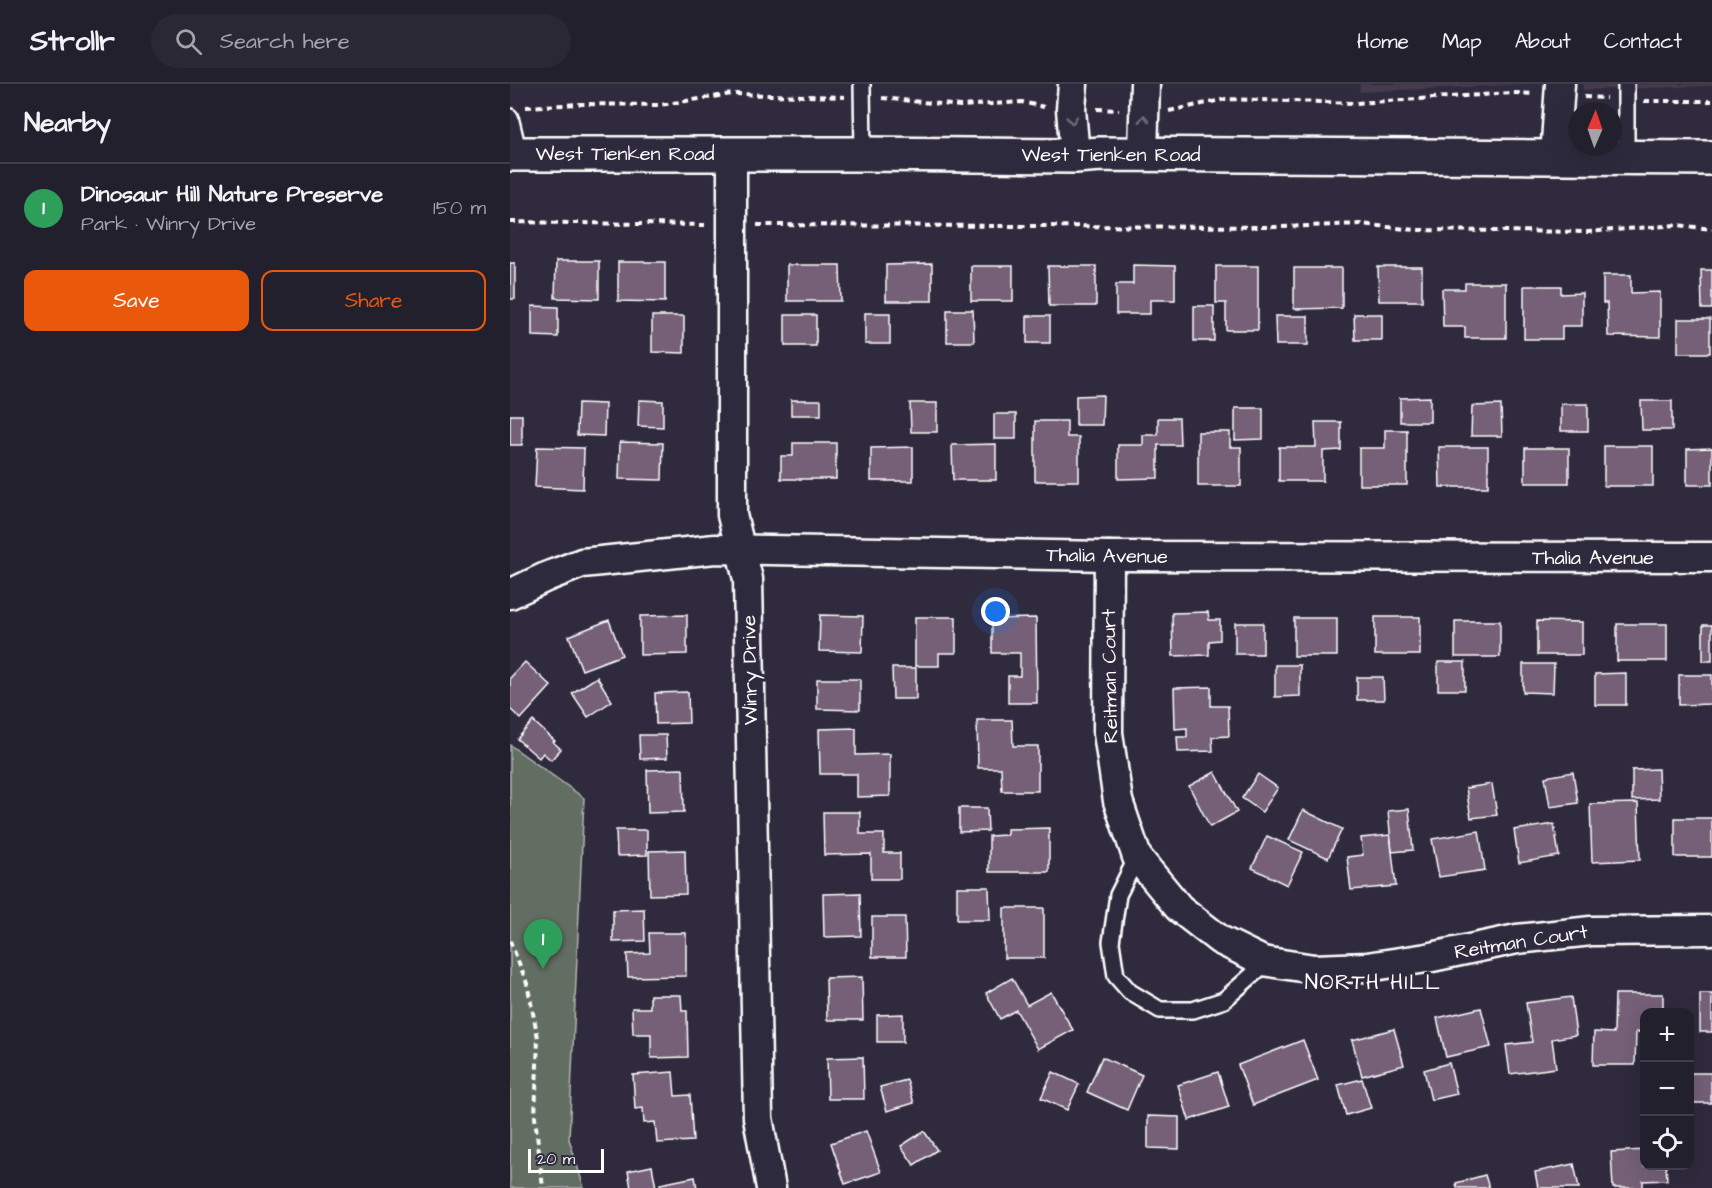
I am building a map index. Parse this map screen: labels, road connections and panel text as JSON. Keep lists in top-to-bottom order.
{
  "streets": {
    "main road": ["West Tienken Road"],
    "street": ["Thalia Avenue", "Winry Drive", "Reitman Court"]
  },
  "crossings": [
    ["West Tienken Road", "Winry Drive"],
    ["Thalia Avenue", "Winry Drive"],
    ["Thalia Avenue", "Reitman Court"]
  ],
  "districts": ["NORTH HILL"],
  "scale_bar": "20 m",
  "north": "top",
  "page": {
    "header": "Strollr",
    "search": "Search here",
    "nav": [
      "Home",
      "Map",
      "About",
      "Contact"
    ],
    "heading": "Nearby",
    "list": [
      {
        "mark": "1",
        "name": "Dinosaur Hill Nature Preserve",
        "note": "Park · Winry Drive",
        "value": "150 m"
      }
    ],
    "buttons": ["Save", "Share"],
    "pins": "1",
    "map_buttons": ["+", "−"],
    "scale": "20 m"
  }
}
